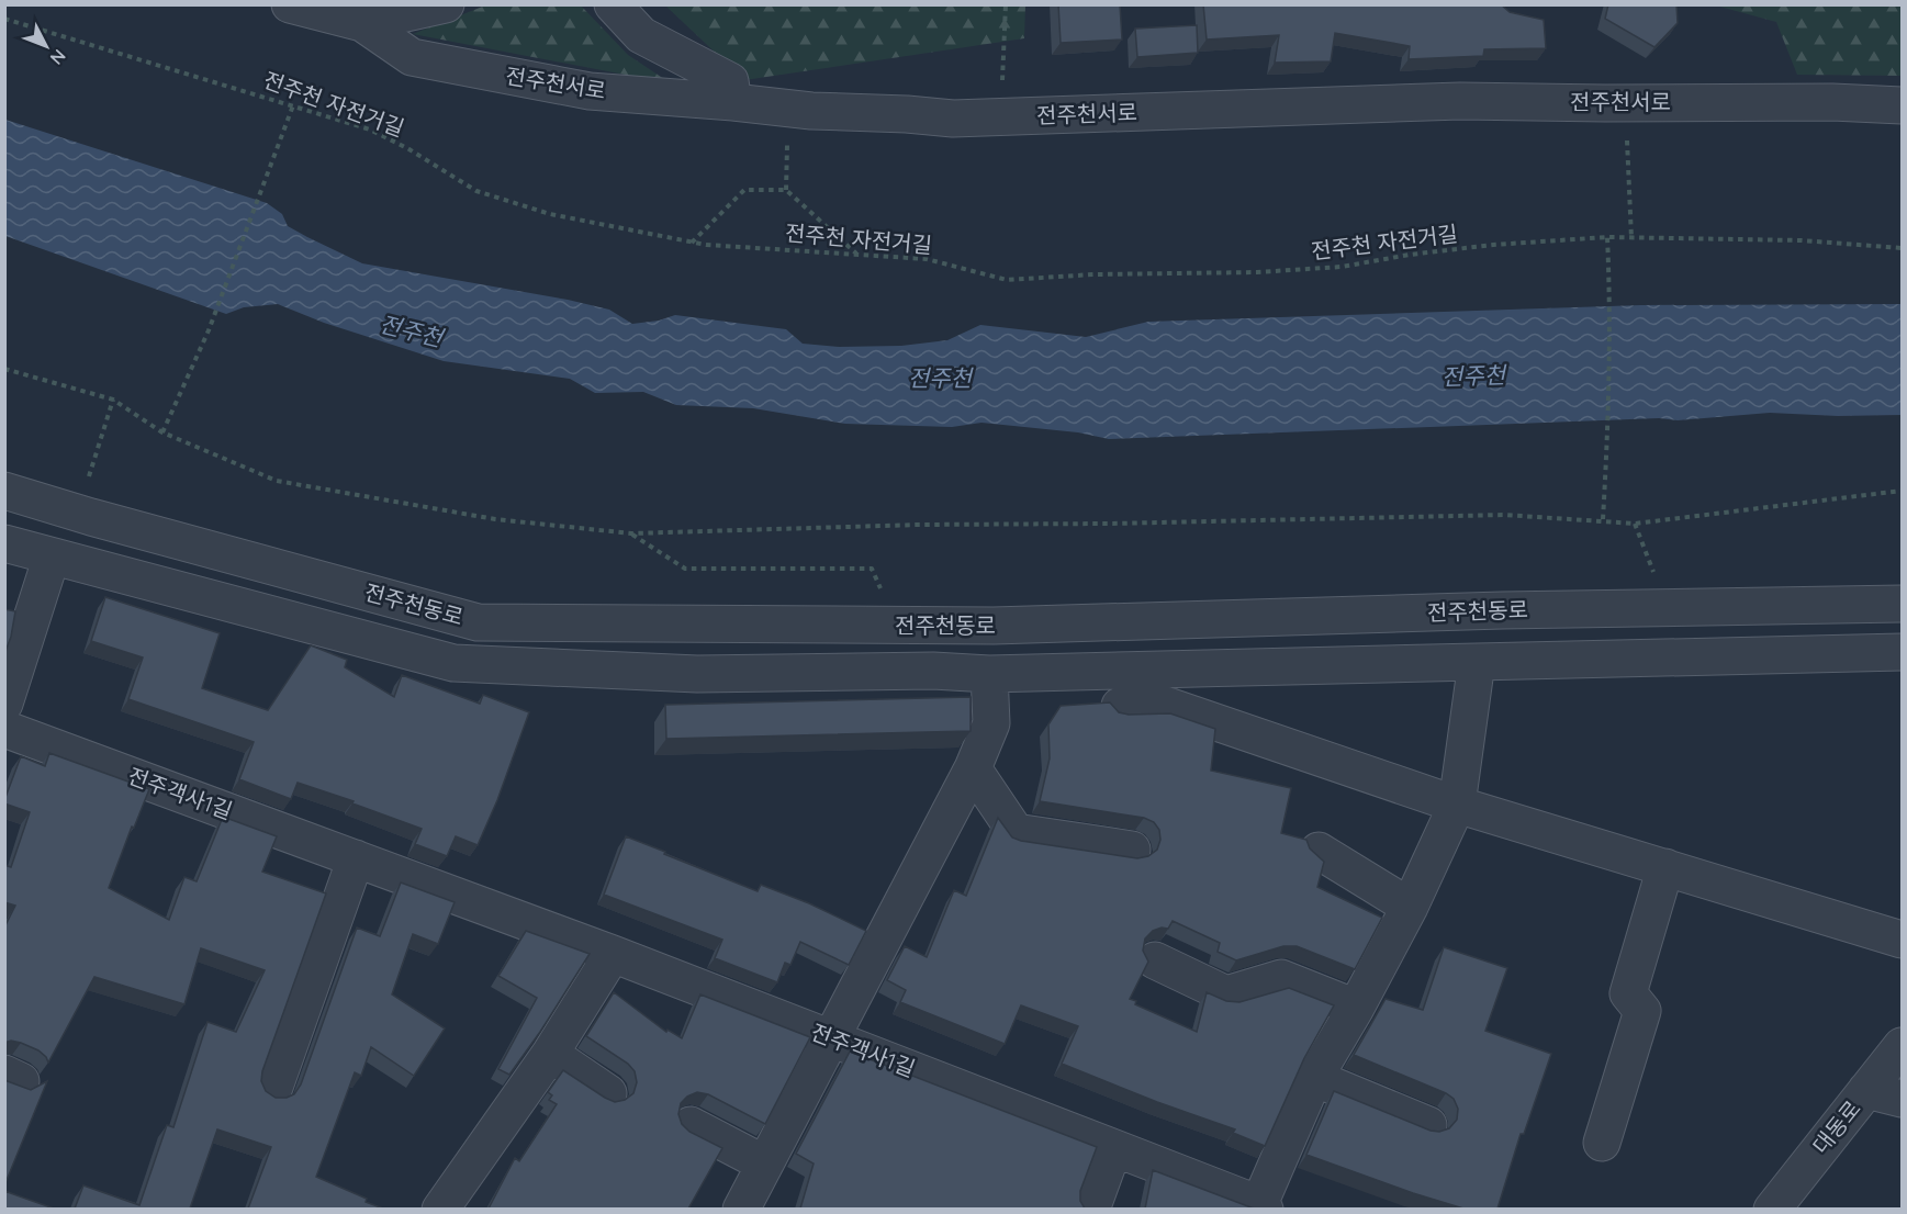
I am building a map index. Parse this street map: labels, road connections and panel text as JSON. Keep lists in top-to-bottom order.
{
  "streets": {
    "street": [
      "전주천서로",
      "전주천동로",
      "전주객사1길",
      "대동로"
    ],
    "path": ["전주천 자전거길"]
  },
  "water": ["전주천"],
  "north": "bottom right"
}
